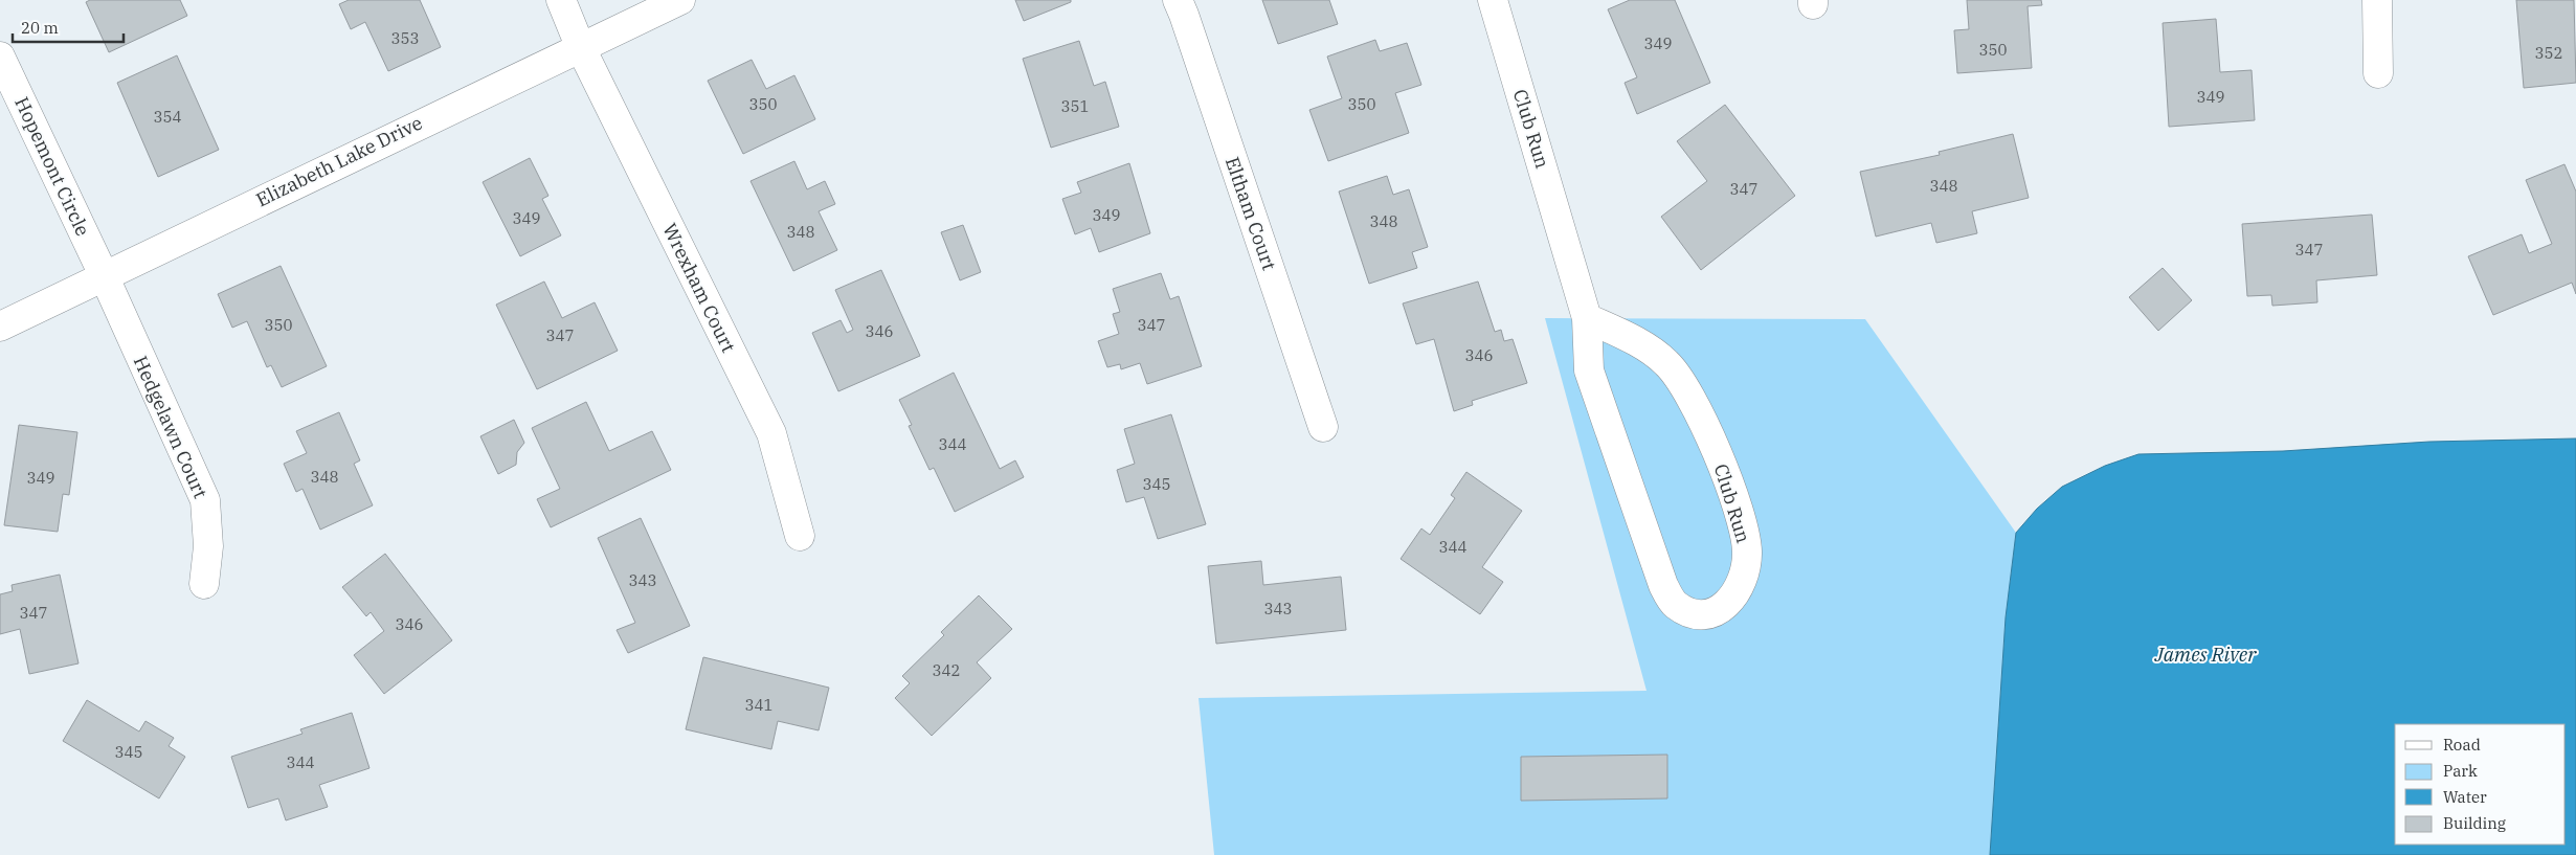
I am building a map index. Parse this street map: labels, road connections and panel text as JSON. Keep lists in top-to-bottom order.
{
  "streets": {
    "street": [
      "Club Run",
      "Elizabeth Lake Drive",
      "Hopemont Circle",
      "Eltham Court",
      "Wrexham Court",
      "Hedgelawn Court"
    ]
  },
  "crossings": [
    ["Elizabeth Lake Drive", "Hopemont Circle"],
    ["Elizabeth Lake Drive", "Wrexham Court"],
    ["Elizabeth Lake Drive", "Hedgelawn Court"],
    ["Hopemont Circle", "Hedgelawn Court"]
  ],
  "water": ["James River"],
  "house_numbers": [
    "353",
    "349",
    "350",
    "352",
    "349",
    "350",
    "350",
    "351",
    "354",
    "348",
    "347",
    "349",
    "349",
    "348",
    "348",
    "347",
    "350",
    "347",
    "346",
    "347",
    "346",
    "344",
    "348",
    "349",
    "345",
    "344",
    "343",
    "343",
    "347",
    "346",
    "342",
    "341",
    "345",
    "344"
  ],
  "legend": [
    "Road",
    "Park",
    "Water",
    "Building"
  ],
  "scale_bar": "20 m"
}
